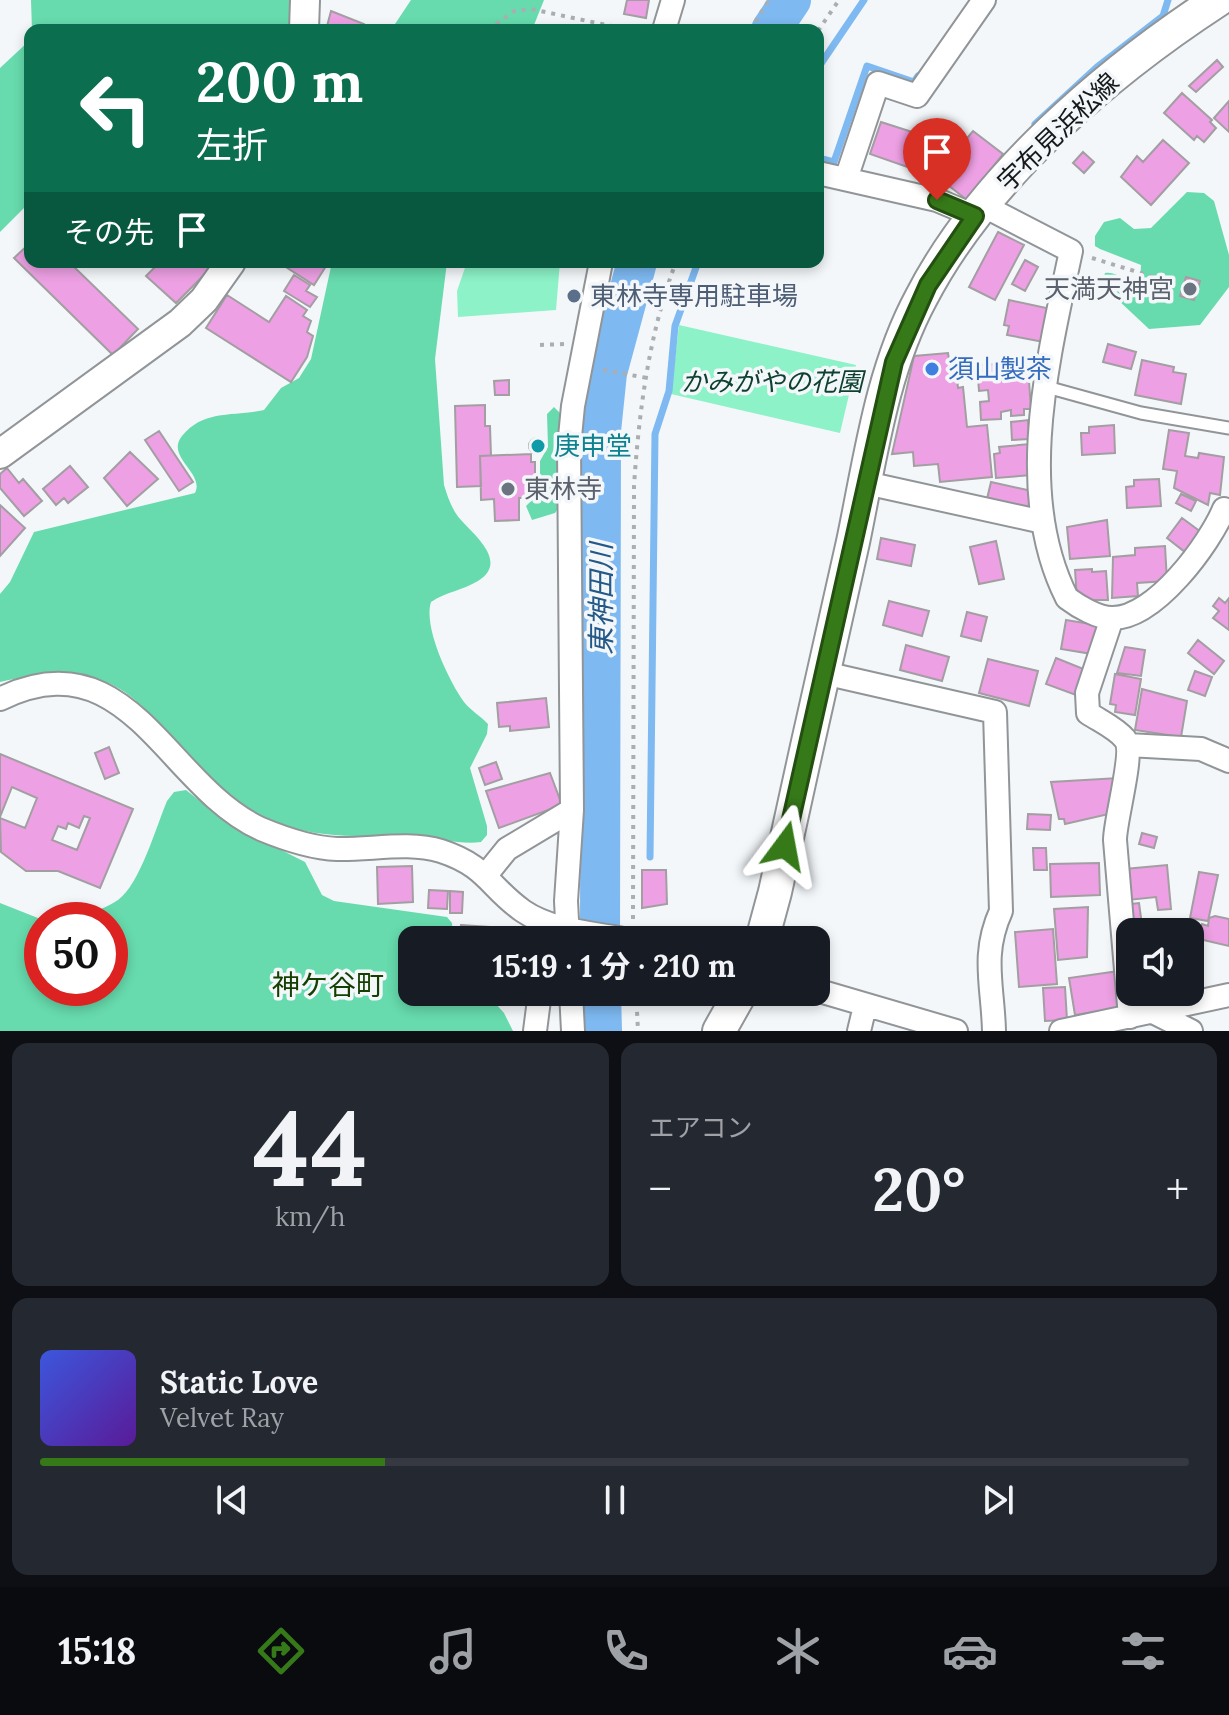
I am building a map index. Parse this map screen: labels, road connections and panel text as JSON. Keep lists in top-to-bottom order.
{
  "streets": {
    "main road": ["宇布見浜松線"]
  },
  "districts": ["神ケ谷町"],
  "water": ["東神田川"],
  "parks": ["かみがやの花園"],
  "places": [
    "天満天神宮",
    "東林寺専用駐車場",
    "須山製茶",
    "庚申堂",
    "東林寺"
  ],
  "page": {
    "turn": ["200 m", "左折"],
    "then": "その先",
    "limit": "50",
    "trip": "15:19 · 1 分 · 210 m",
    "tile": [
      ["44", "km/h"],
      "エアコン"
    ],
    "heat": ["−", "20°", "+"],
    "song": ["Static Love", "Velvet Ray"],
    "tabs": "15:18"
  }
}
